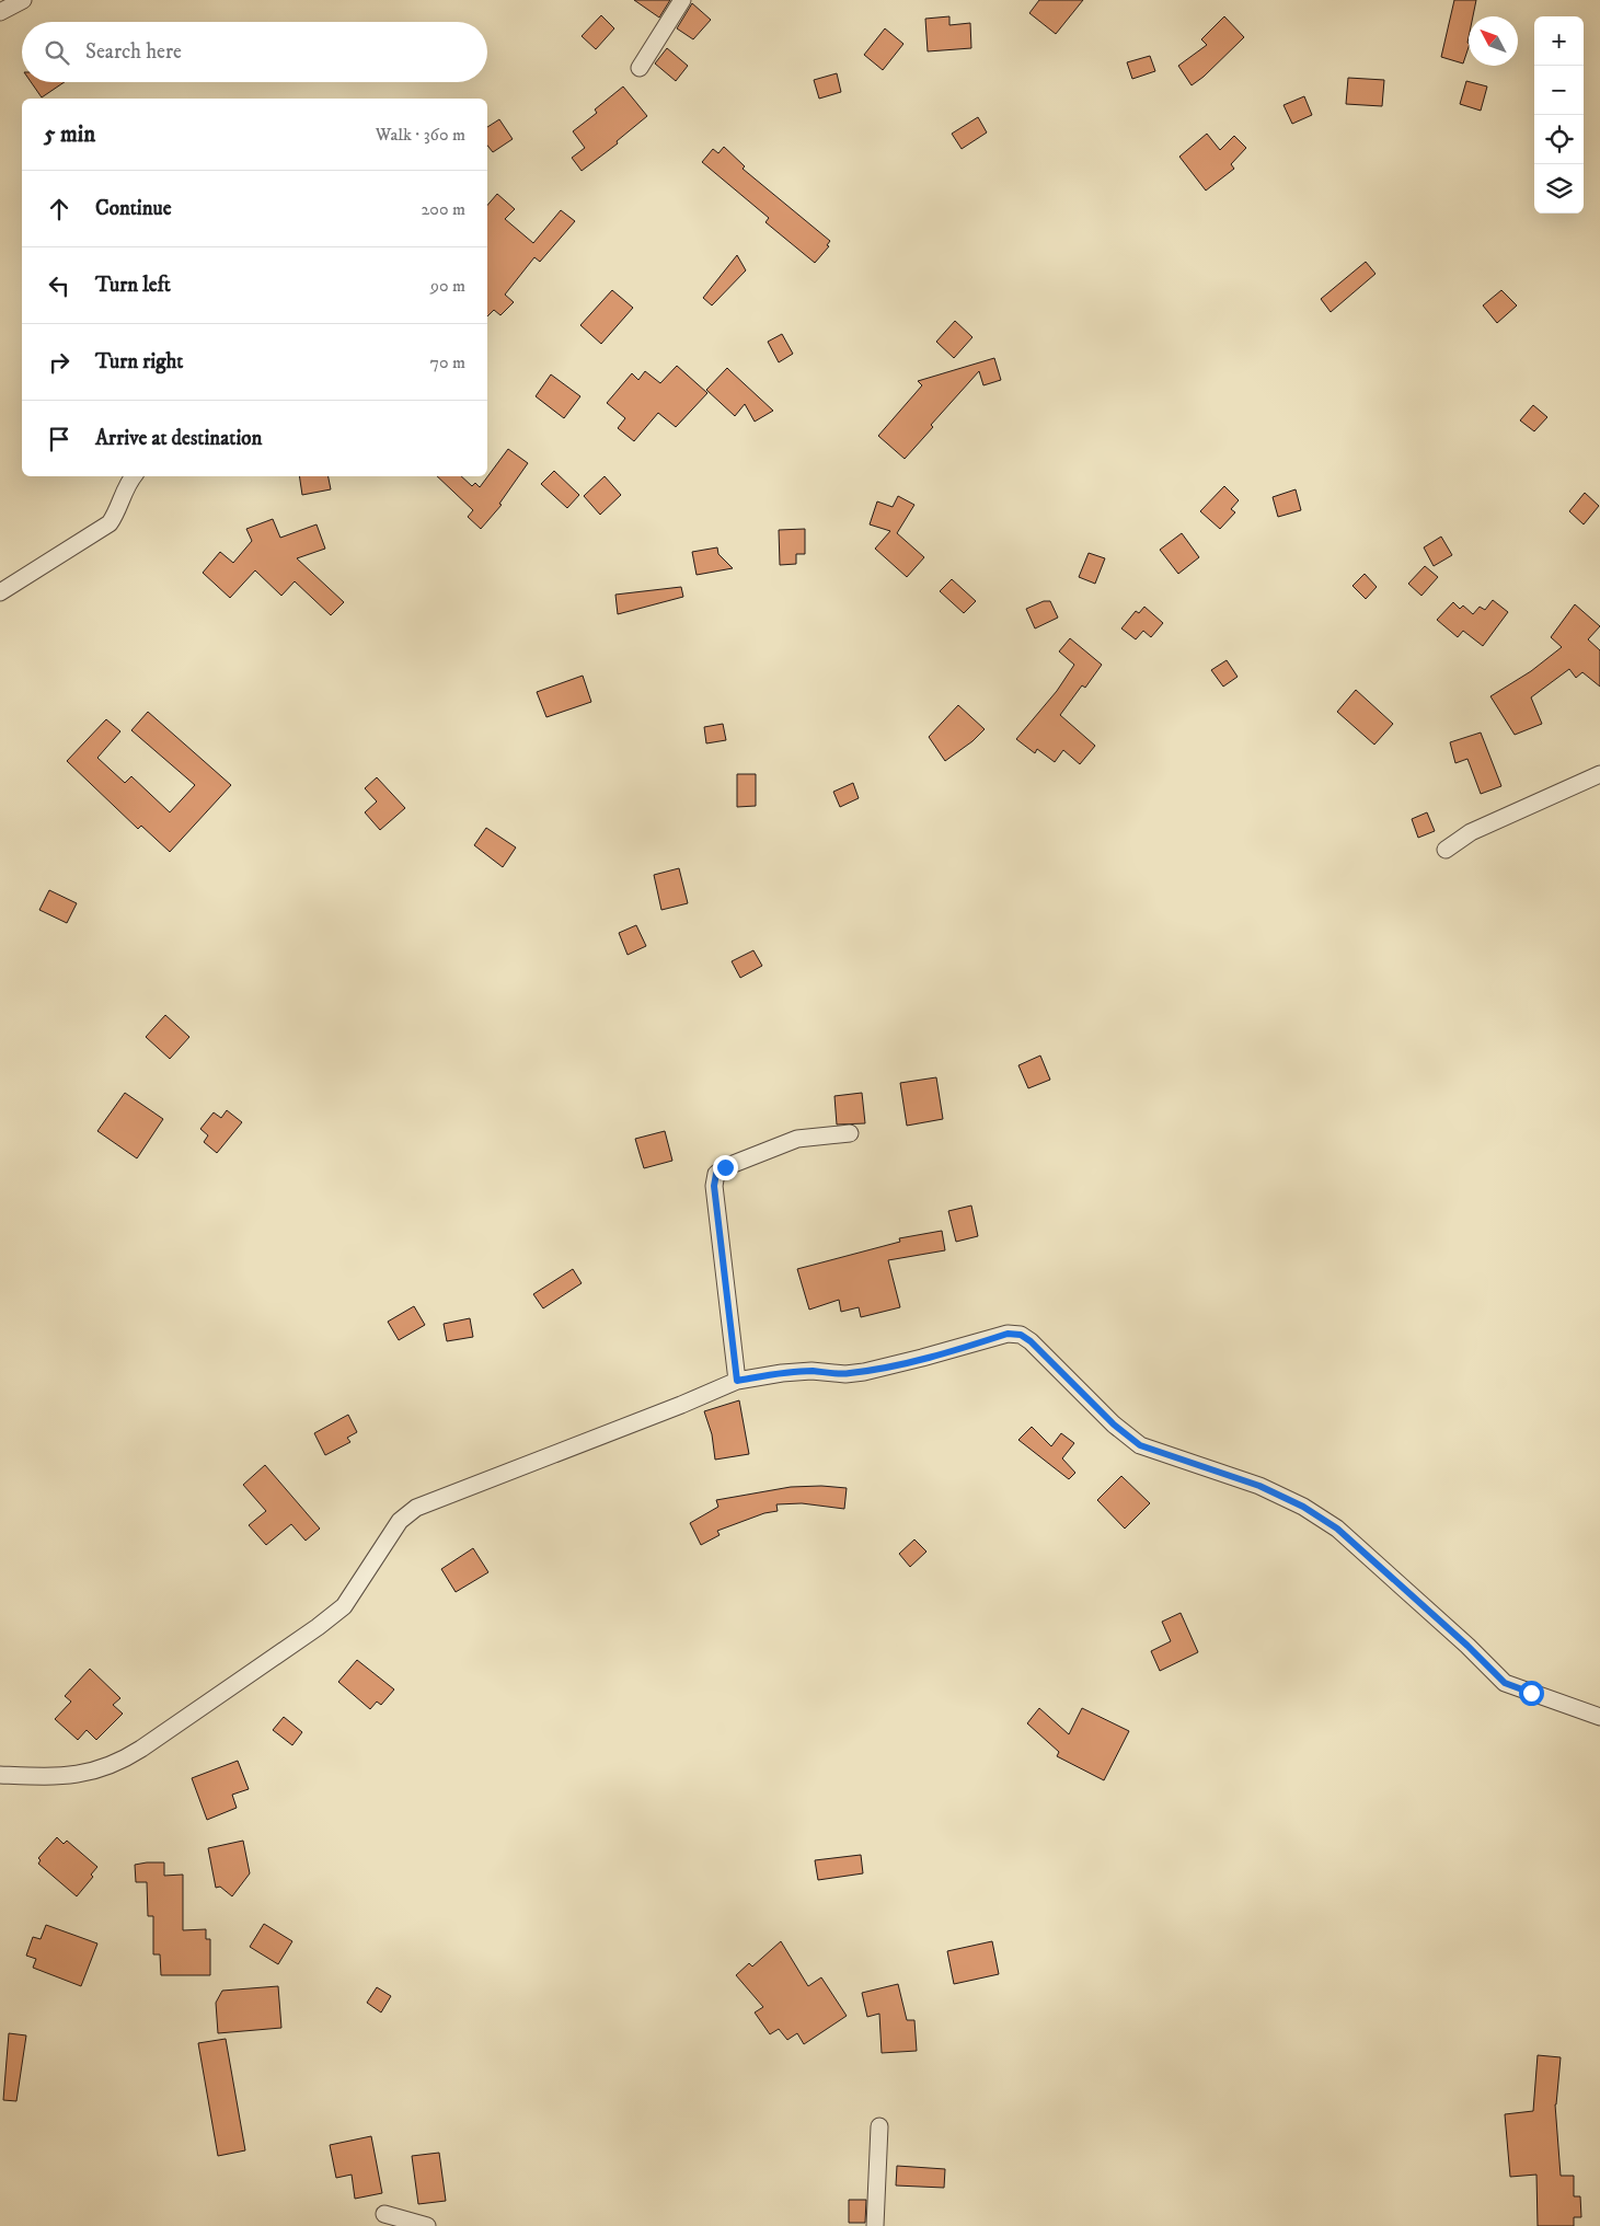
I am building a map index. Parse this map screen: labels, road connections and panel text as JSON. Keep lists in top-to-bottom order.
{
  "north": "top left",
  "page": {
    "map_buttons": ["+", "−"],
    "search": "Search here",
    "heading": ["5 min", "Walk · 360 m"],
    "list": [
      ["Continue", "200 m"],
      ["Turn left", "90 m"],
      ["Turn right", "70 m"],
      "Arrive at destination"
    ]
  }
}
